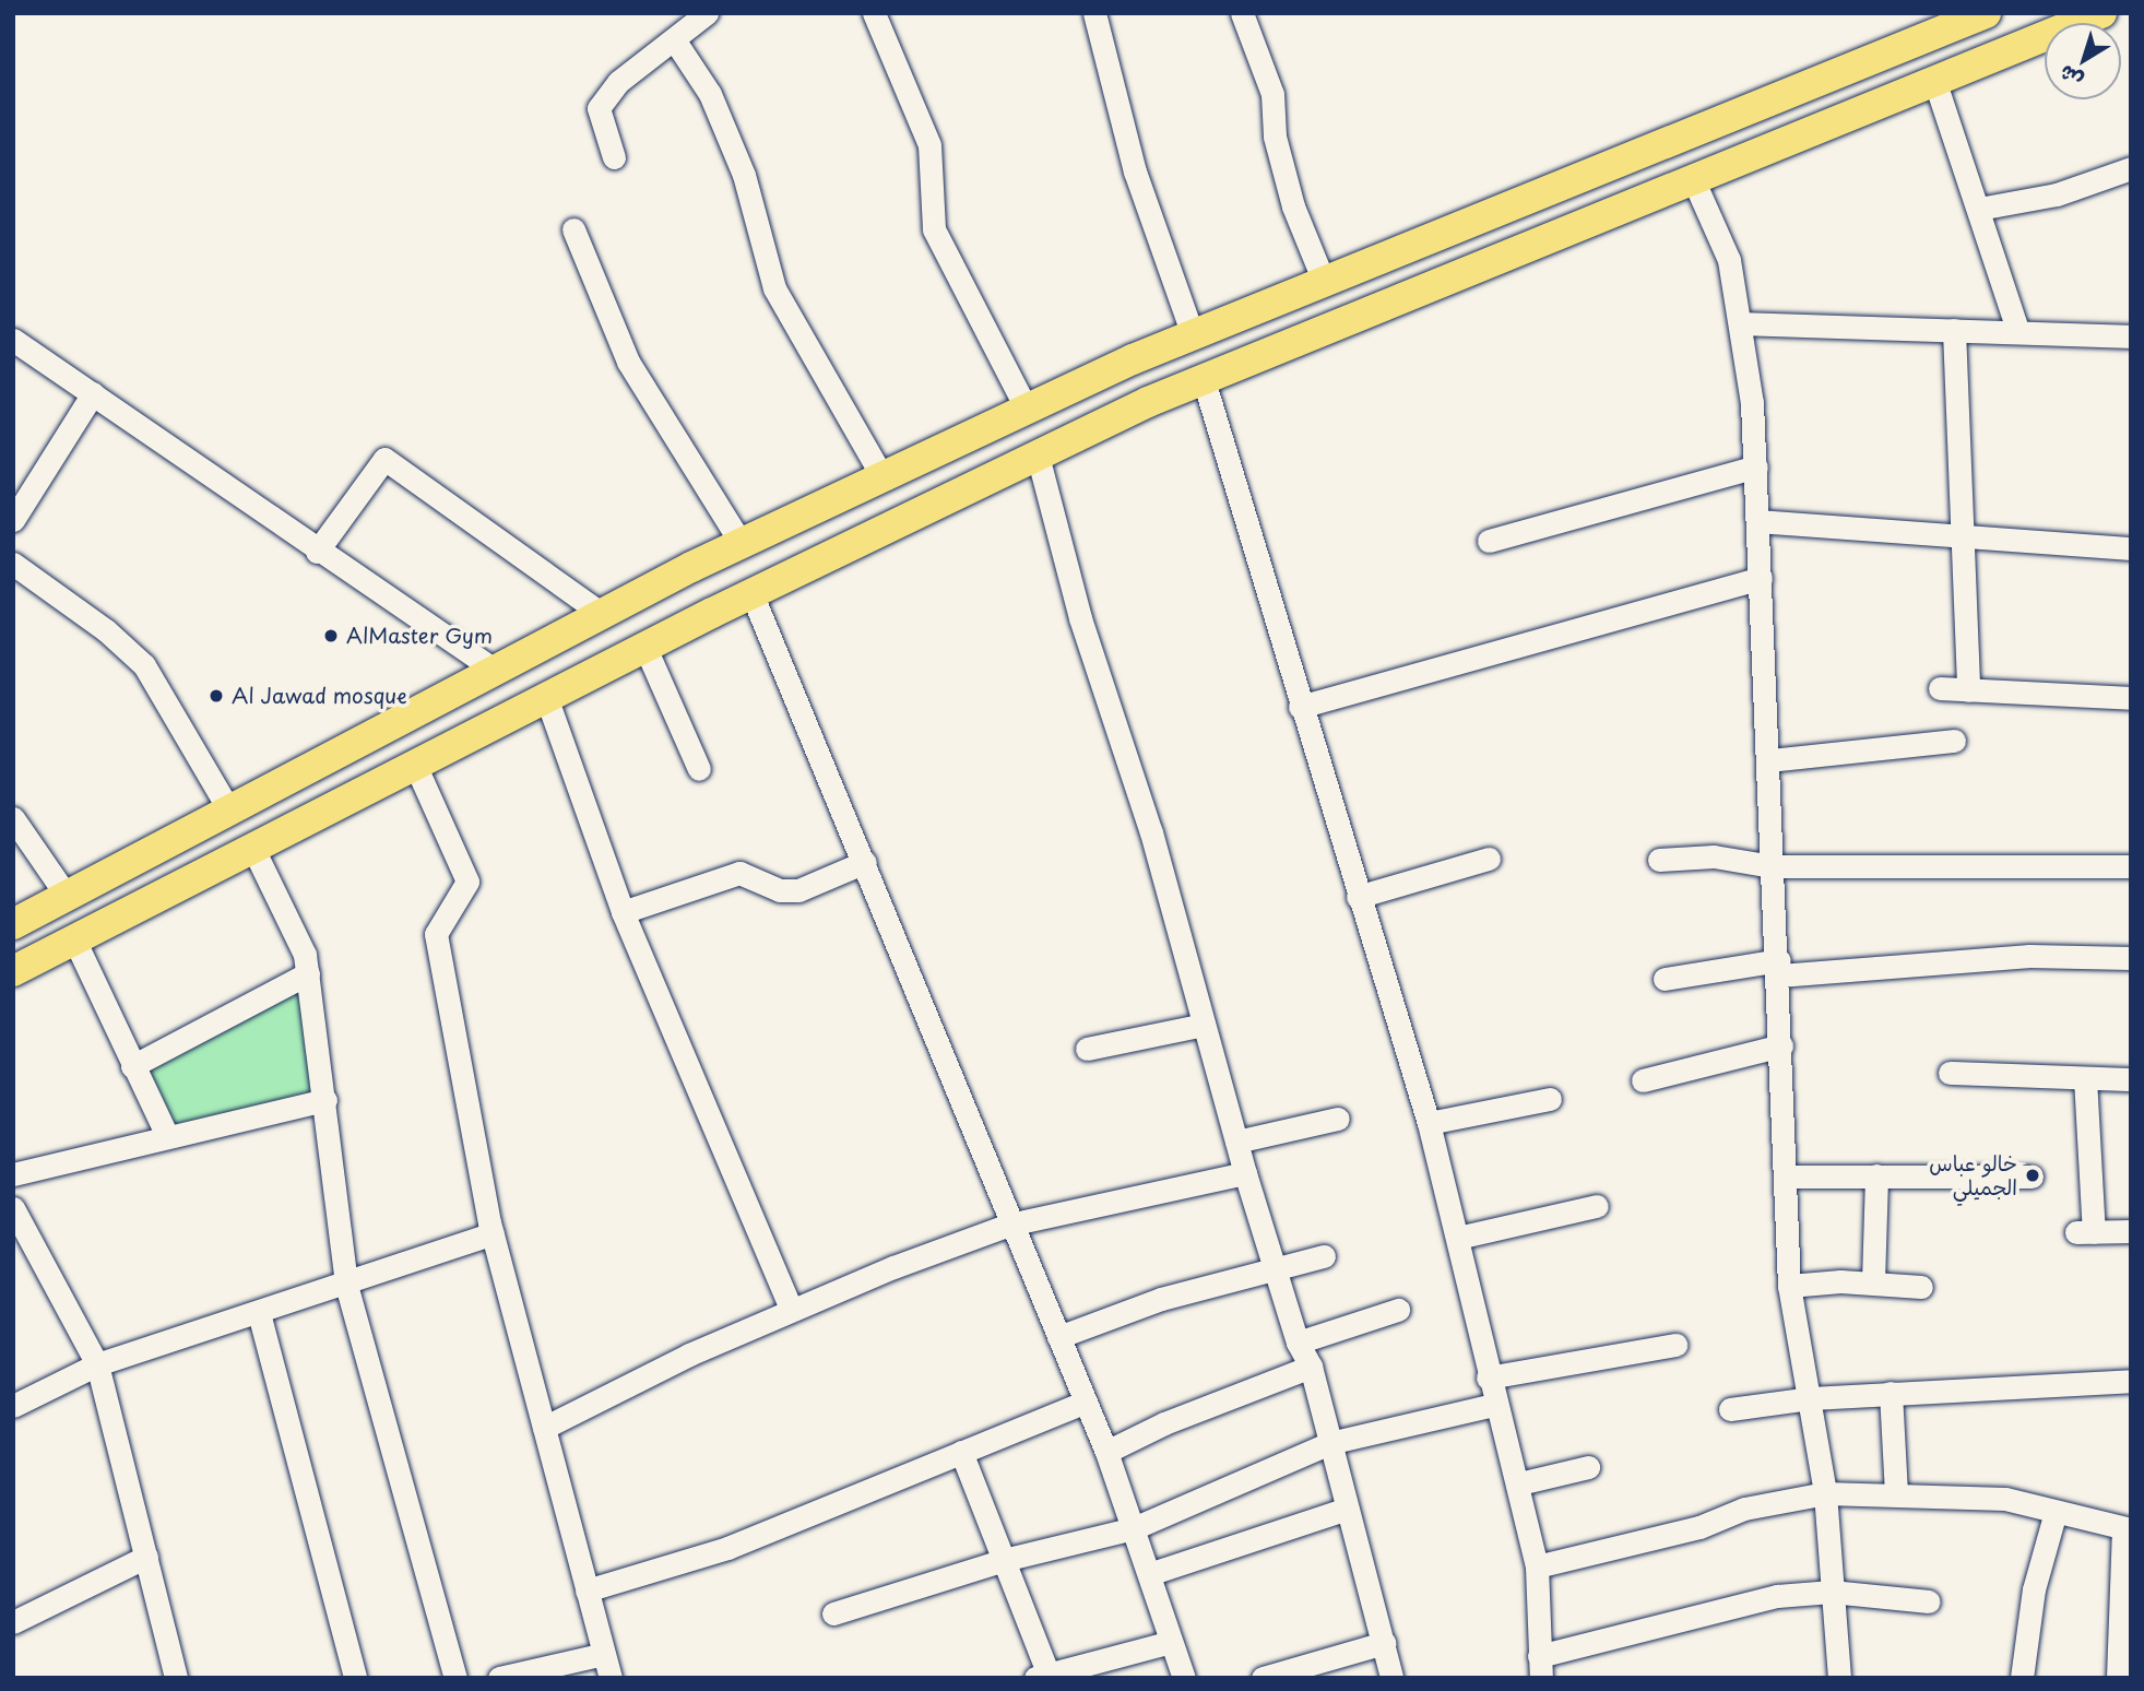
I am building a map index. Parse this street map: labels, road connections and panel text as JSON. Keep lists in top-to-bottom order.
{
  "places": ["AlMaster Gym", "Al Jawad mosque", "خالو عباس الجميلي"],
  "north": "bottom left"
}
